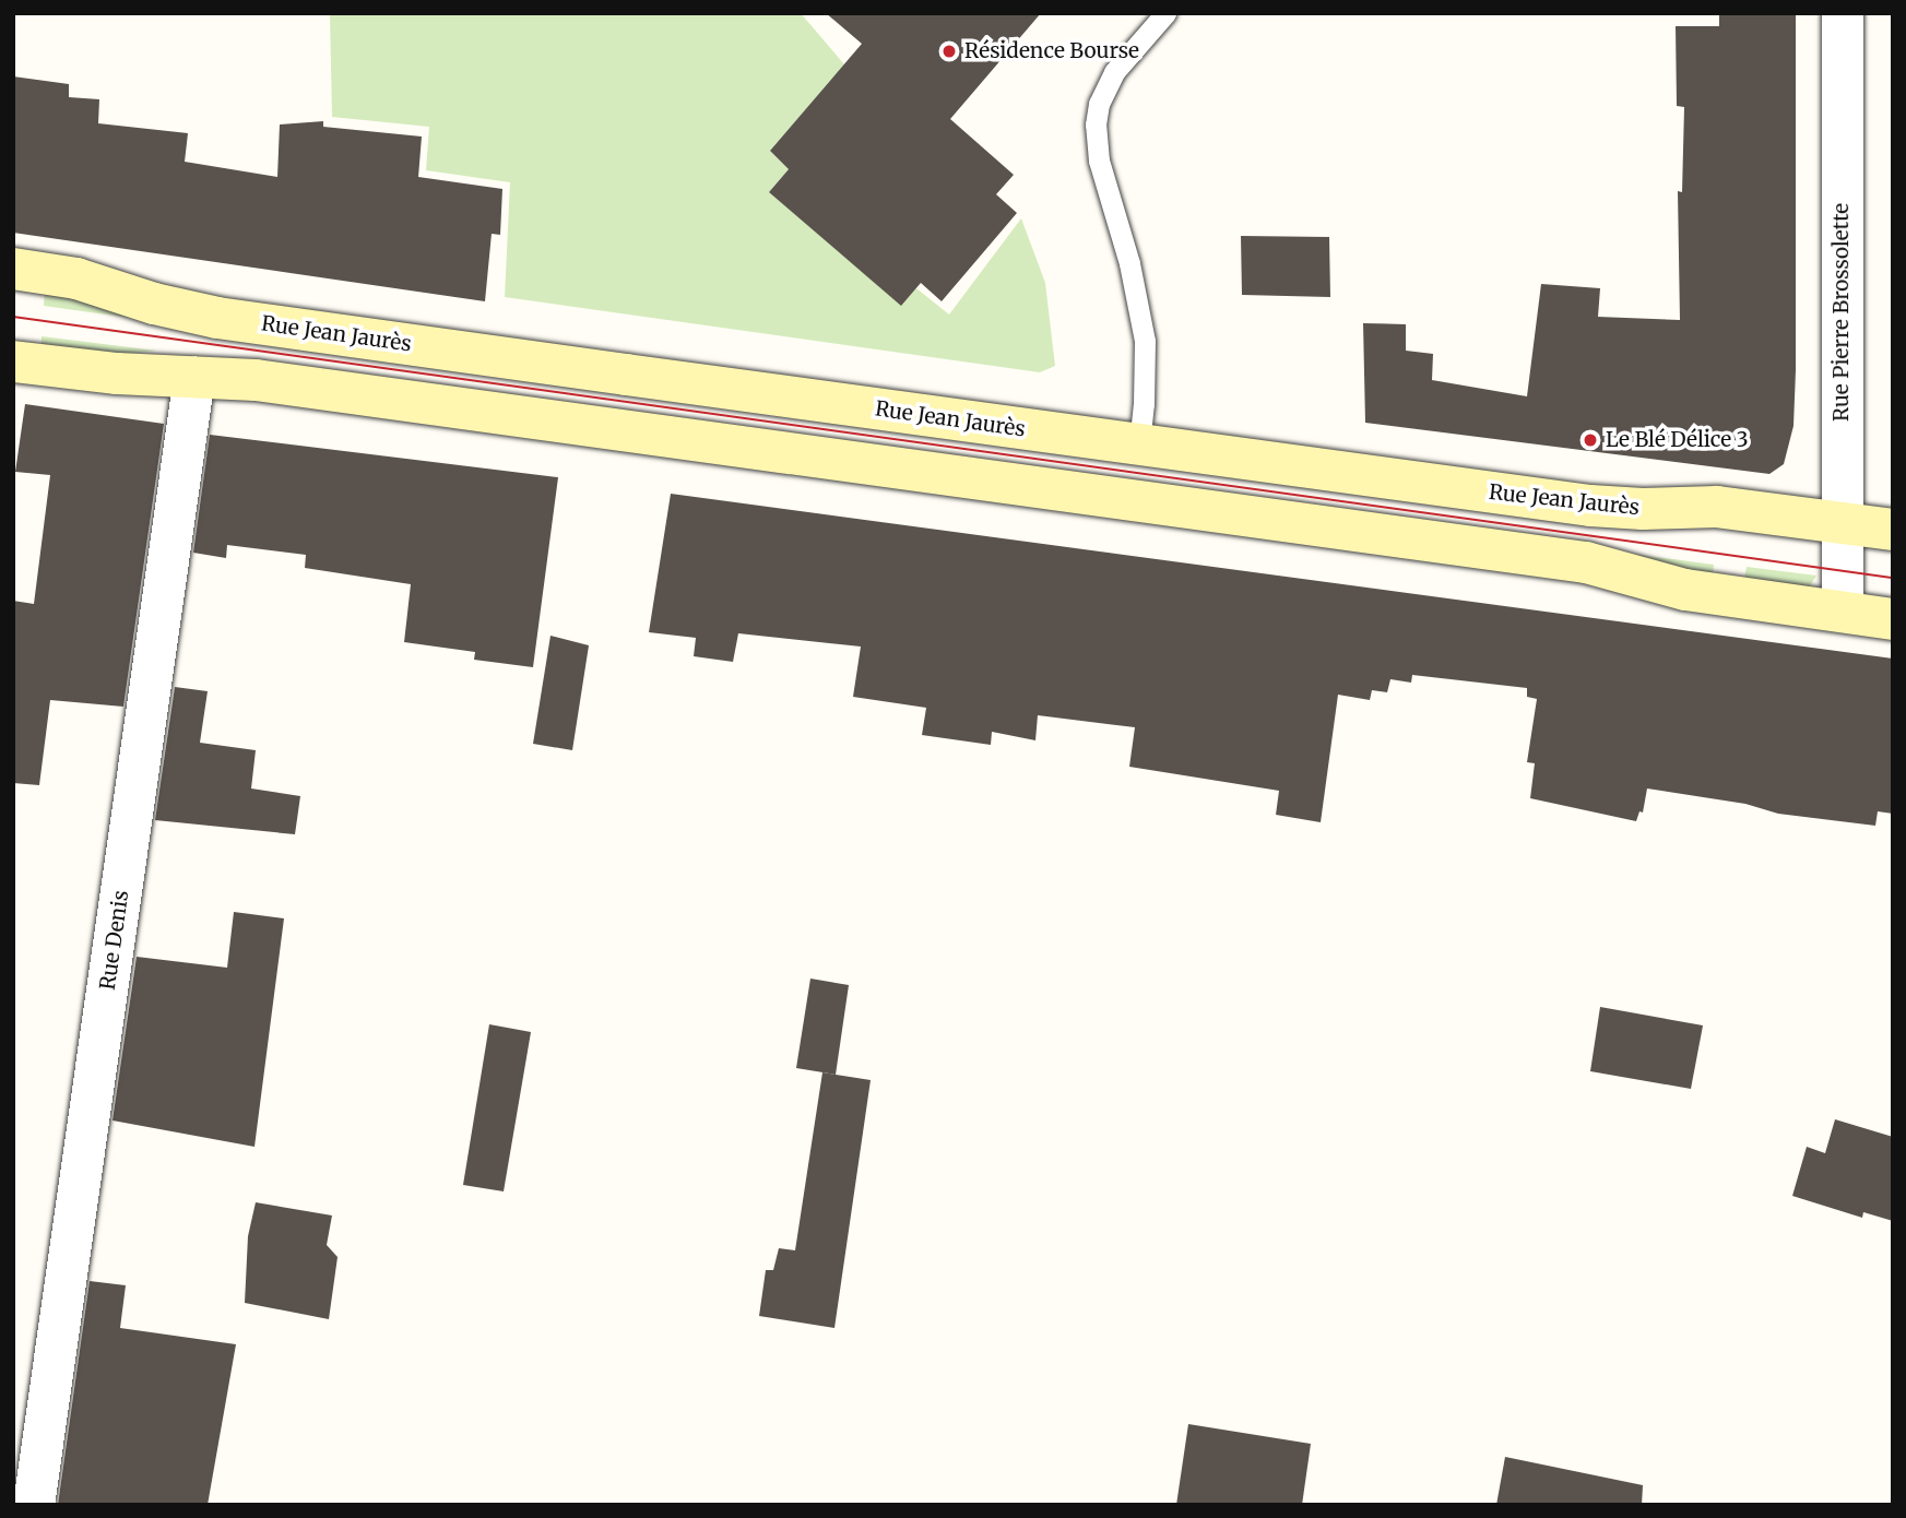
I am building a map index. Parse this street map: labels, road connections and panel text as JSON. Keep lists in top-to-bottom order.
{
  "streets": {
    "main road": ["Rue Jean Jaurès"],
    "street": ["Rue Pierre Brossolette", "Rue Denis"]
  },
  "crossings": [
    ["Rue Pierre Brossolette", "Rue Jean Jaurès"]
  ],
  "places": ["Résidence Bourse", "Le Blé Délice 3"]
}
